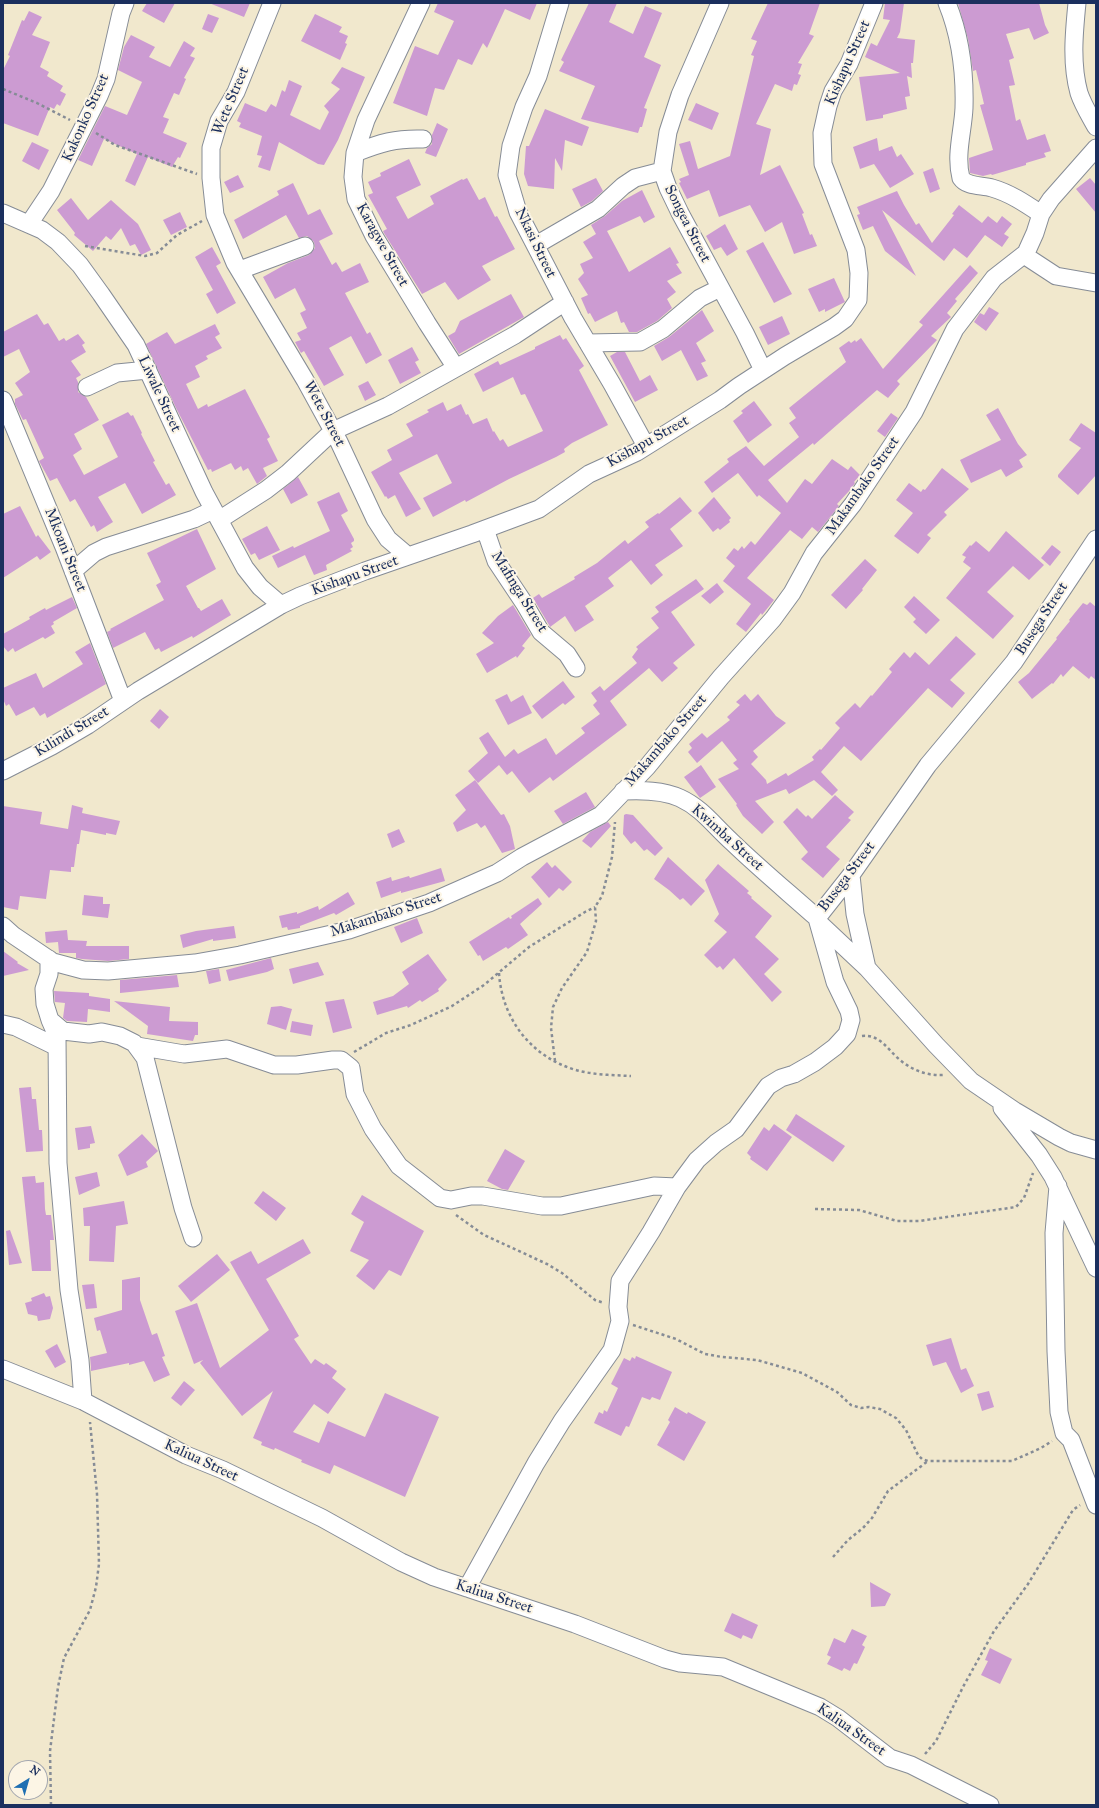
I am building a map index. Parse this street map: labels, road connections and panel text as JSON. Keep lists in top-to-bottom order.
{
  "streets": {
    "street": [
      "Kishapu Street",
      "Wete Street",
      "Kakonko Street",
      "Songea Street",
      "Nkasi Street",
      "Karagwe Street",
      "Liwale Street",
      "Makambako Street",
      "Mkoani Street",
      "Mafinga Street",
      "Busega Street",
      "Kilindi Street",
      "Kwimba Street",
      "Kaliua Street"
    ]
  },
  "crossings": [
    ["Kishapu Street", "Wete Street"],
    ["Kishapu Street", "Songea Street"],
    ["Kishapu Street", "Nkasi Street"],
    ["Kishapu Street", "Liwale Street"],
    ["Kishapu Street", "Mafinga Street"],
    ["Kishapu Street", "Kilindi Street"],
    ["Kakonko Street", "Liwale Street"],
    ["Makambako Street", "Kwimba Street"],
    ["Mkoani Street", "Kilindi Street"],
    ["Busega Street", "Kwimba Street"]
  ],
  "north": "top right"
}
